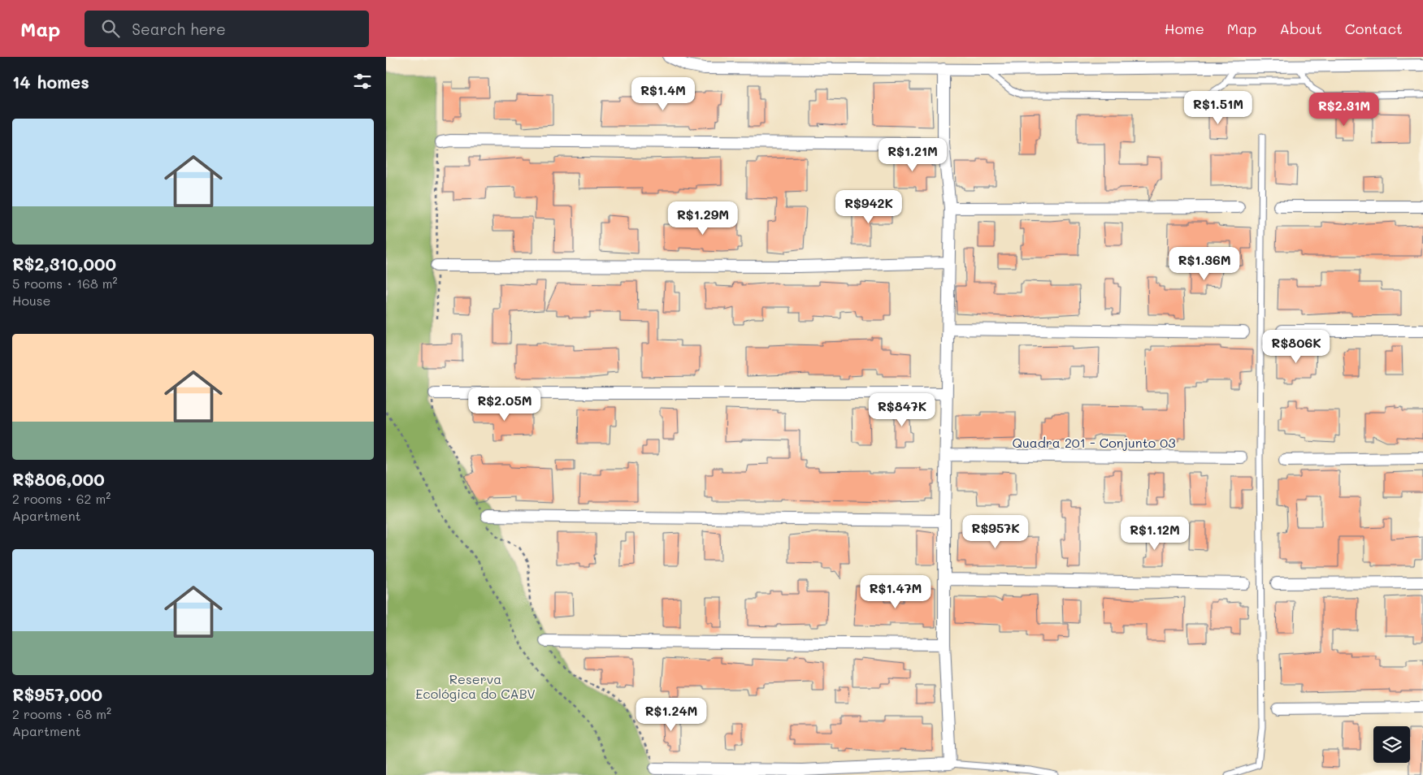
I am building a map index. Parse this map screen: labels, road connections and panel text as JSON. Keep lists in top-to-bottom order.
{
  "streets": {
    "street": ["Quadra 201 - Conjunto 03"]
  },
  "parks": ["Reserva Ecológica do CABV"],
  "page": {
    "header": "Map",
    "search": "Search here",
    "nav": [
      "Home",
      "Map",
      "About",
      "Contact"
    ],
    "heading": "14 homes",
    "price": [
      "R$1.4M",
      "R$1.51M",
      "R$2.31M",
      "R$1.21M",
      "R$942K",
      "R$1.29M",
      "R$1.36M",
      "R$806K",
      "R$2.05M",
      "R$847K",
      "R$957K",
      "R$1.12M",
      "R$1.47M",
      "R$1.24M"
    ],
    "list": [
      {
        "name": "R$2,310,000",
        "note": "5 rooms · 168 m² · House"
      },
      {
        "name": "R$806,000",
        "note": "2 rooms · 62 m² · Apartment"
      },
      {
        "name": "R$957,000",
        "note": "2 rooms · 68 m² · Apartment"
      }
    ]
  }
}
